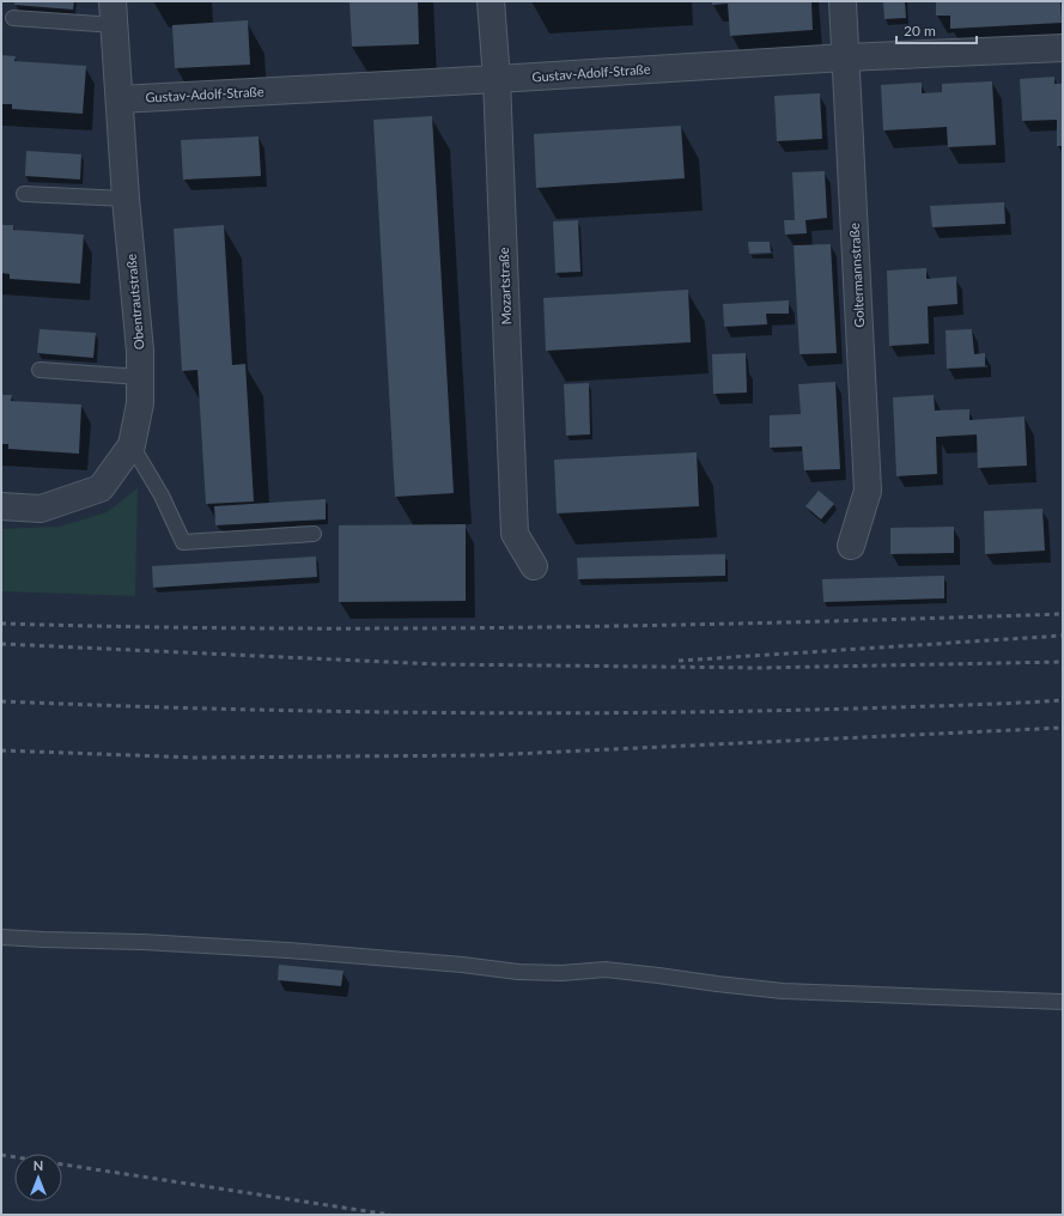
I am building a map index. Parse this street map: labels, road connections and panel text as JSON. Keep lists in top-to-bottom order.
{
  "streets": {
    "street": [
      "Gustav-Adolf-Straße",
      "Goltermannstraße",
      "Mozartstraße",
      "Obentrautstraße"
    ]
  },
  "crossings": [
    ["Gustav-Adolf-Straße", "Goltermannstraße"],
    ["Gustav-Adolf-Straße", "Mozartstraße"],
    ["Gustav-Adolf-Straße", "Obentrautstraße"]
  ],
  "scale_bar": "20 m",
  "north": "top"
}
